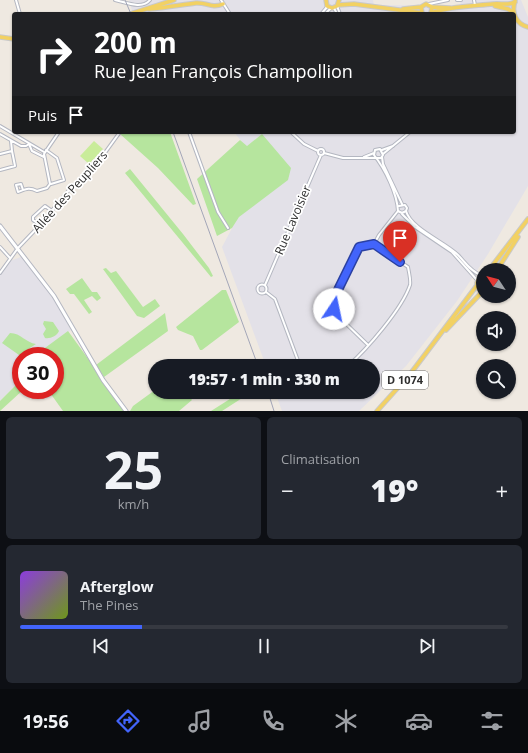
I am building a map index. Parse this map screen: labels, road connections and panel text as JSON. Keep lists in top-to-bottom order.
{
  "streets": {
    "main road": ["D 1074"],
    "street": ["Allée des Peupliers", "Rue Lavoisier"]
  },
  "north": "top left",
  "page": {
    "turn": ["200 m", "Rue Jean François Champollion"],
    "then": "Puis",
    "limit": "30",
    "trip": "19:57 · 1 min · 330 m",
    "tile": [
      ["25", "km/h"],
      "Climatisation"
    ],
    "heat": ["−", "19°", "+"],
    "song": ["Afterglow", "The Pines"],
    "tabs": "19:56"
  }
}
